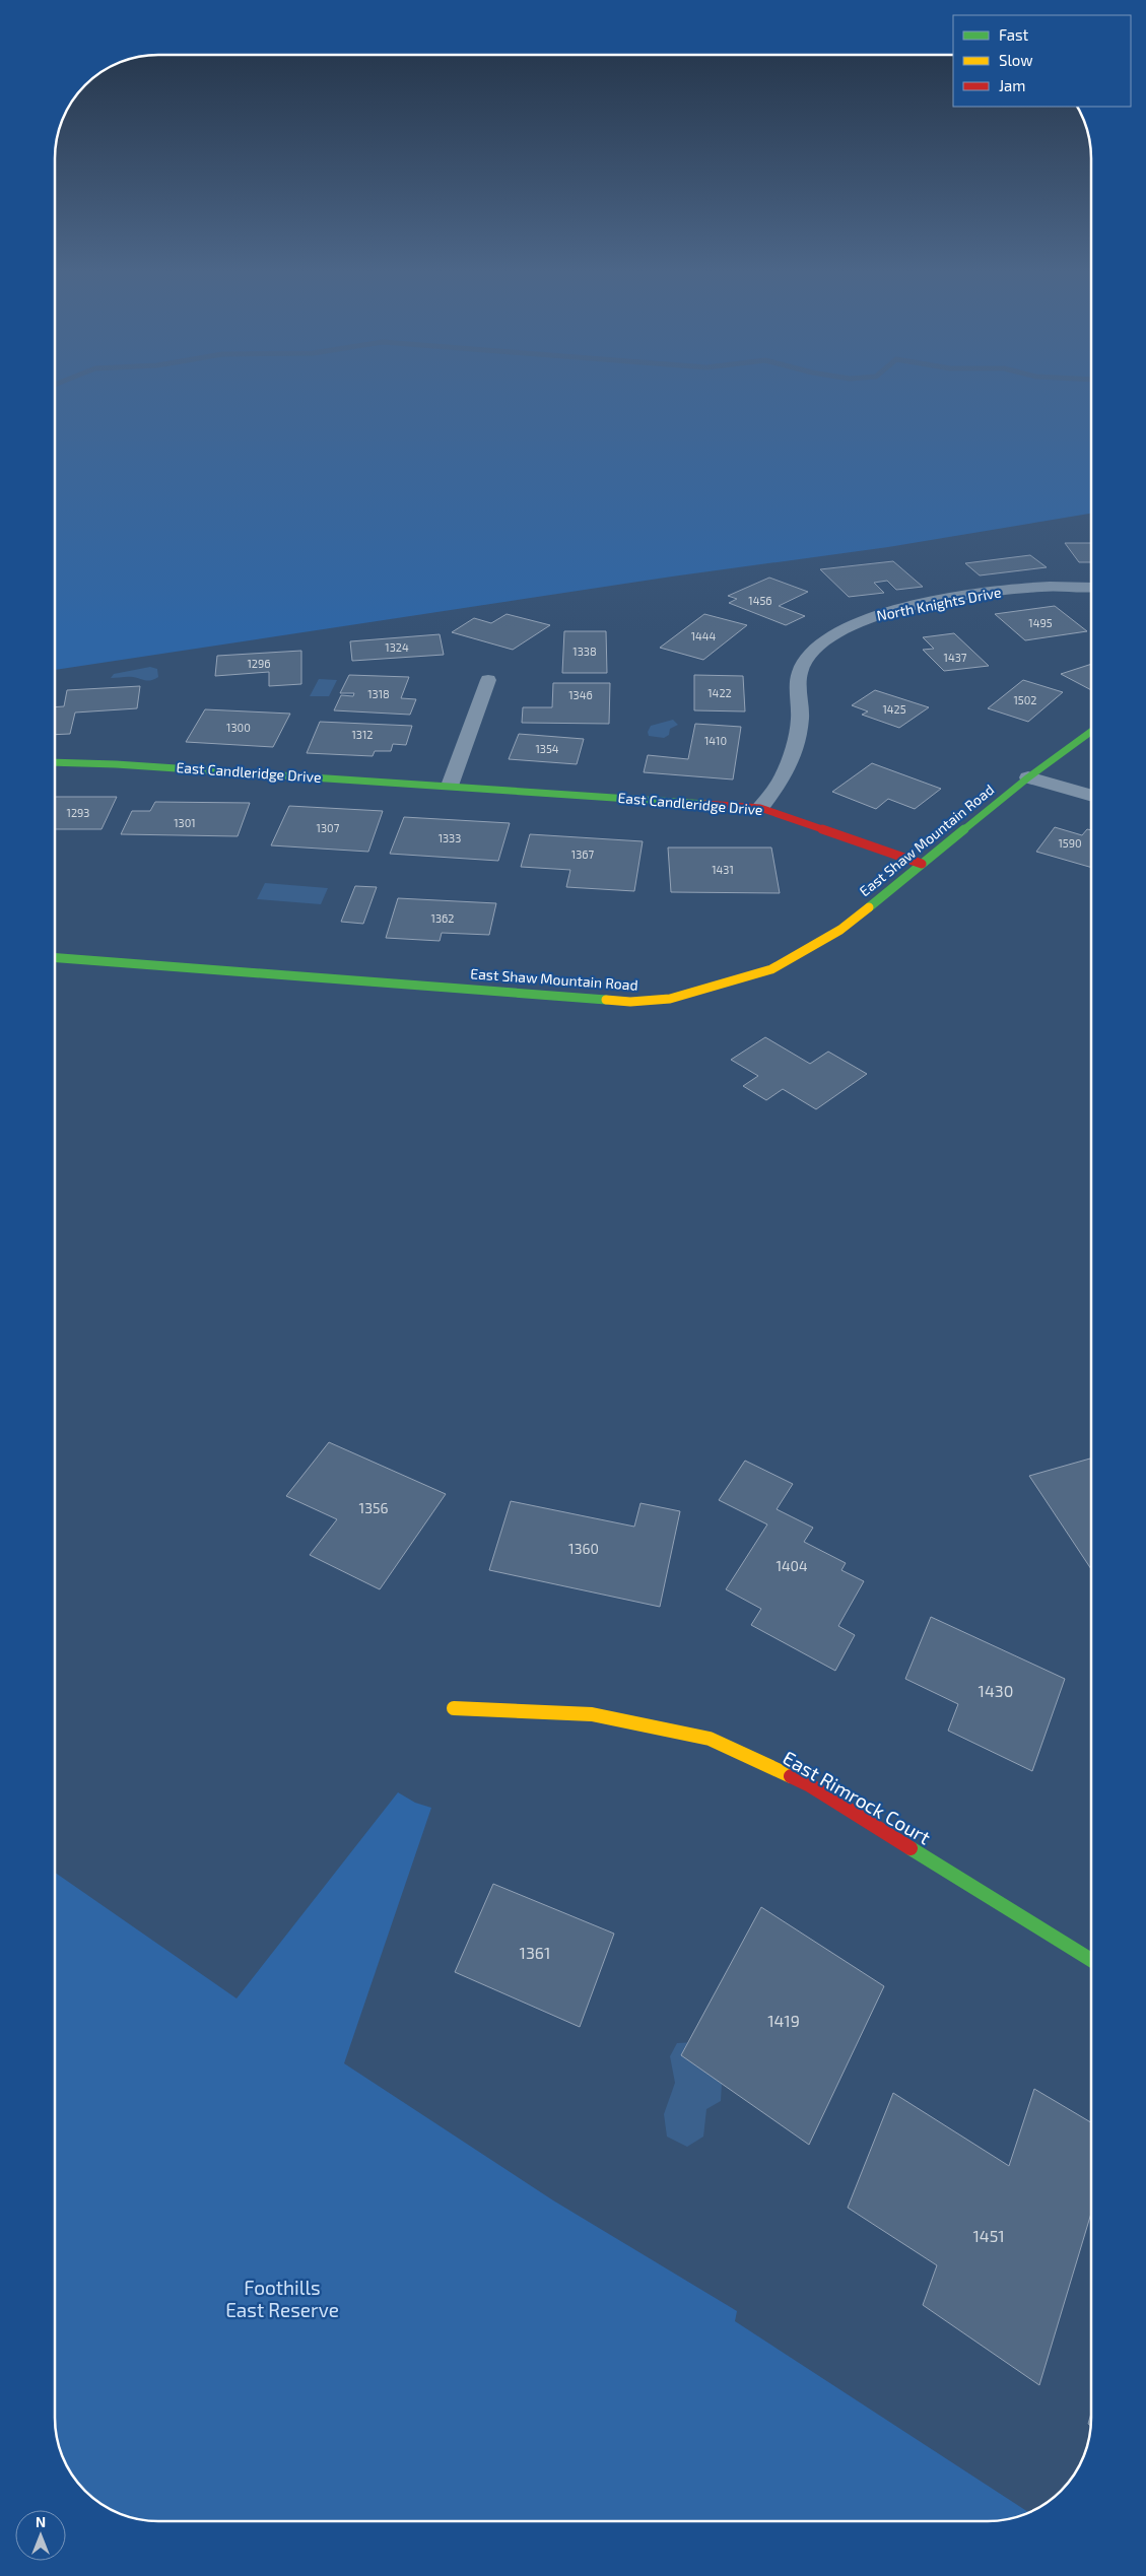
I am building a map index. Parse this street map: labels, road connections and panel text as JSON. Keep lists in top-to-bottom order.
{
  "streets": {
    "street": [
      "North Knights Drive",
      "East Candleridge Drive",
      "East Shaw Mountain Road",
      "East Rimrock Court"
    ]
  },
  "crossings": [
    ["North Knights Drive", "East Candleridge Drive"],
    ["East Candleridge Drive", "East Shaw Mountain Road"]
  ],
  "parks": ["Foothills East Reserve"],
  "house_numbers": [
    "1456",
    "1495",
    "1444",
    "1324",
    "1338",
    "1437",
    "1296",
    "1422",
    "1318",
    "1346",
    "1502",
    "1425",
    "1300",
    "1312",
    "1410",
    "1354",
    "1293",
    "1301",
    "1307",
    "1333",
    "1590",
    "1367",
    "1431",
    "1362",
    "1356",
    "1360",
    "1404",
    "1430",
    "1361",
    "1419",
    "1451"
  ],
  "legend": ["Fast", "Slow", "Jam"],
  "north": "top"
}
